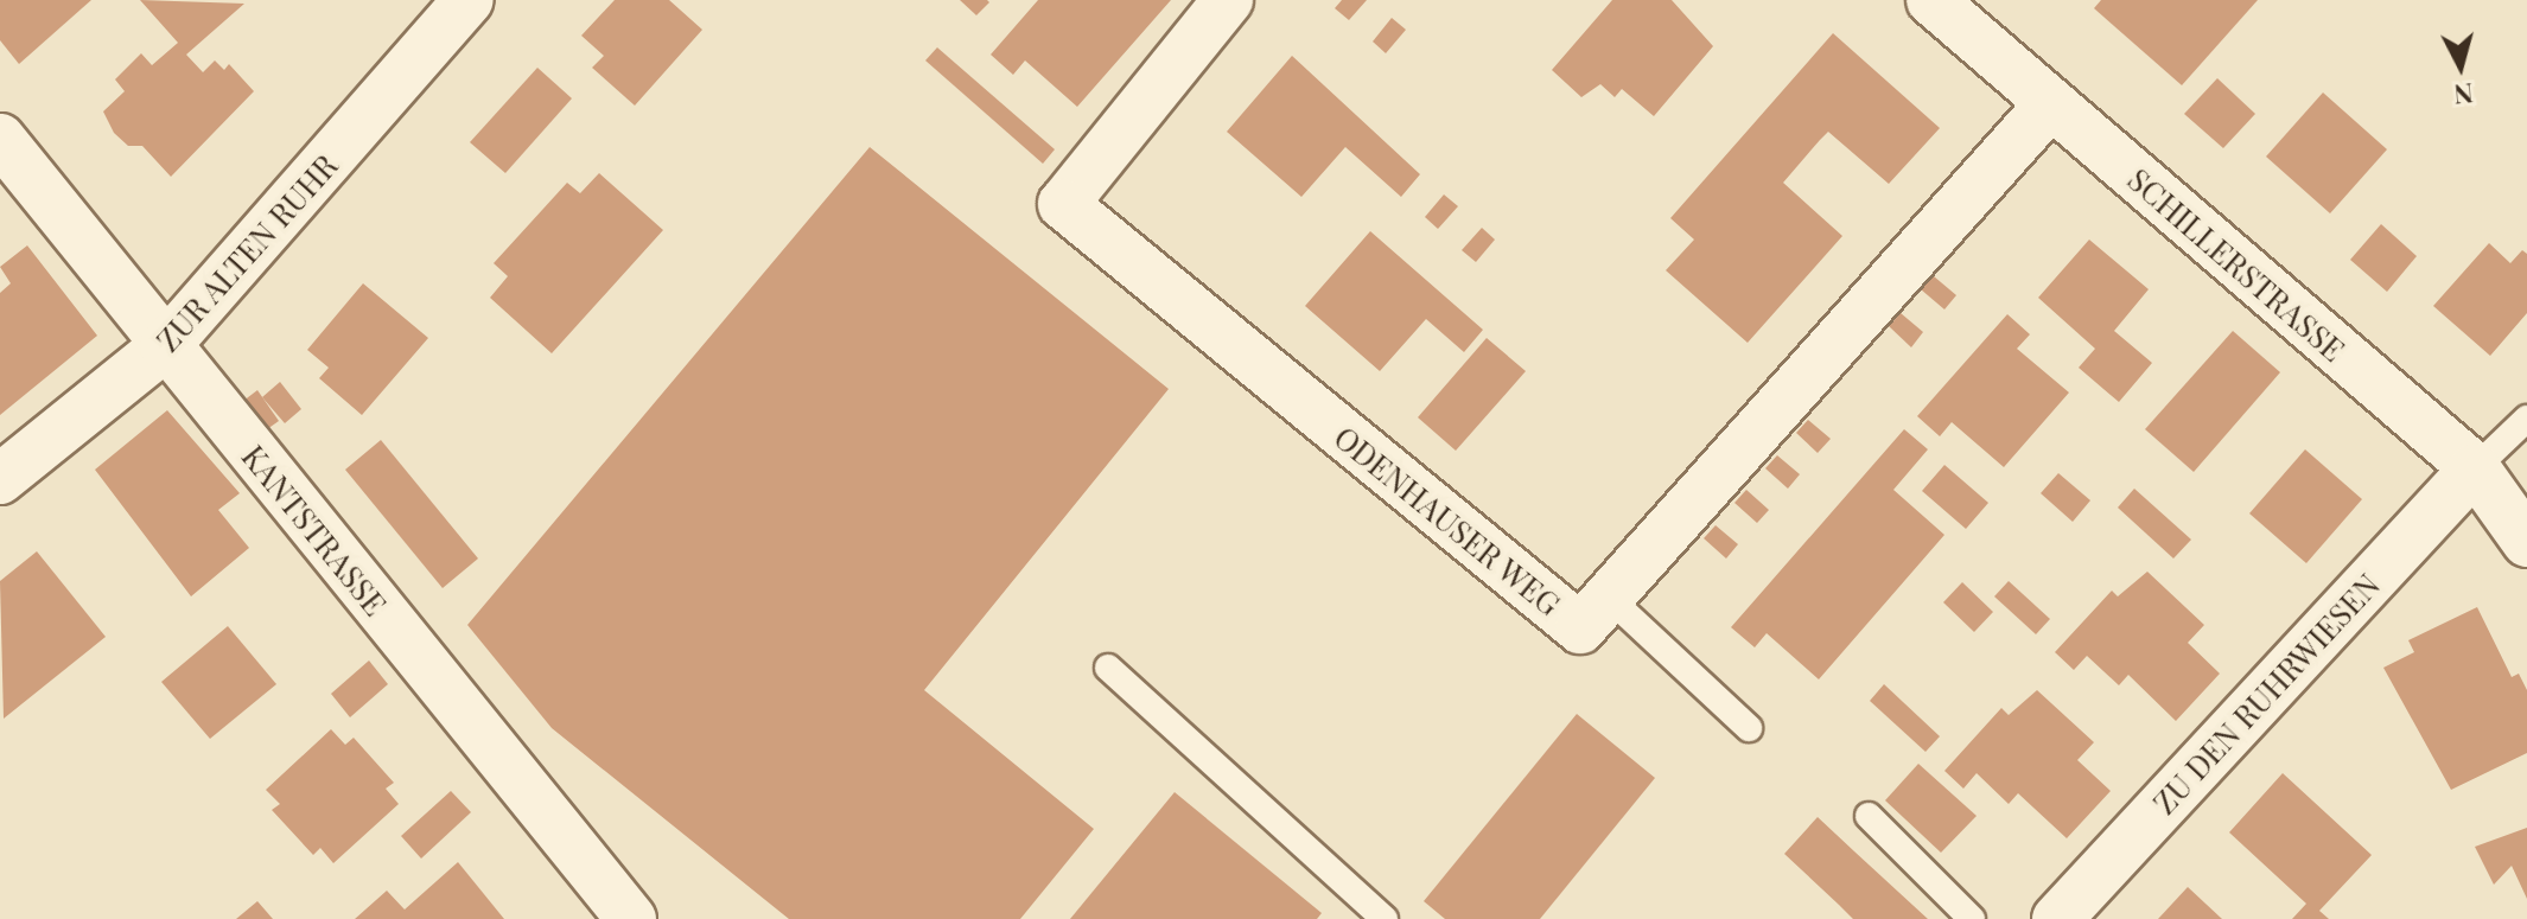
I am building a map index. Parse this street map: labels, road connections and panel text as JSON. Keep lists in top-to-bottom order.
{
  "streets": {
    "street": [
      "ZUR ALTEN RUHR",
      "SCHILLERSTRASSE",
      "ODENHAUSER WEG",
      "KANTSTRASSE",
      "ZU DEN RUHRWIESEN"
    ]
  },
  "crossings": [
    ["ZUR ALTEN RUHR", "KANTSTRASSE"],
    ["SCHILLERSTRASSE", "ODENHAUSER WEG"],
    ["SCHILLERSTRASSE", "ZU DEN RUHRWIESEN"]
  ],
  "north": "bottom"
}
